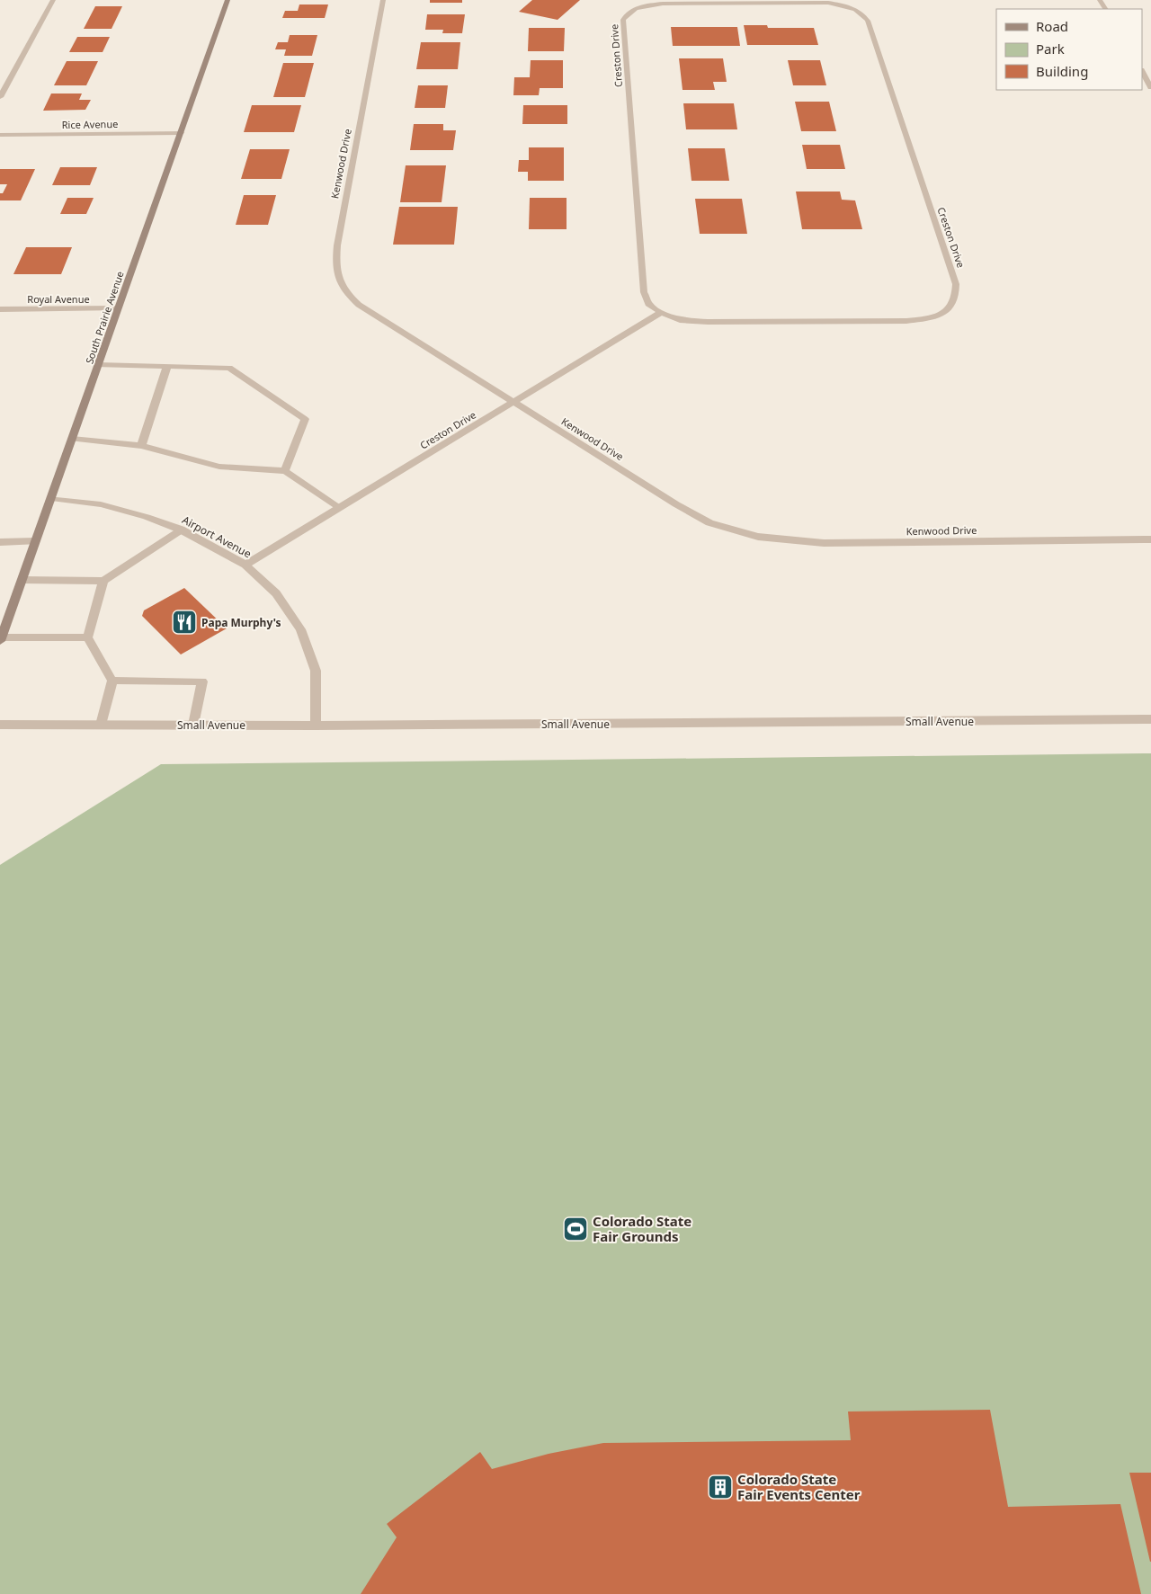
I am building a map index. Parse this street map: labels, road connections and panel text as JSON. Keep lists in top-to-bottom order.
{
  "streets": {
    "main road": ["South Prairie Avenue"],
    "street": [
      "Creston Drive",
      "Rice Avenue",
      "Kenwood Drive",
      "Royal Avenue",
      "Airport Avenue",
      "Small Avenue"
    ]
  },
  "crossings": [
    ["Creston Drive", "Kenwood Drive"],
    ["Creston Drive", "Airport Avenue"],
    ["Rice Avenue", "South Prairie Avenue"],
    ["Royal Avenue", "South Prairie Avenue"],
    ["South Prairie Avenue", "Airport Avenue"],
    ["Airport Avenue", "Small Avenue"]
  ],
  "places": {
    "restaurant": ["Papa Murphy's"],
    "sports": ["Colorado State Fair Grounds"],
    "building": ["Colorado State Fair Events Center"]
  },
  "legend": ["Road", "Park", "Building"]
}
